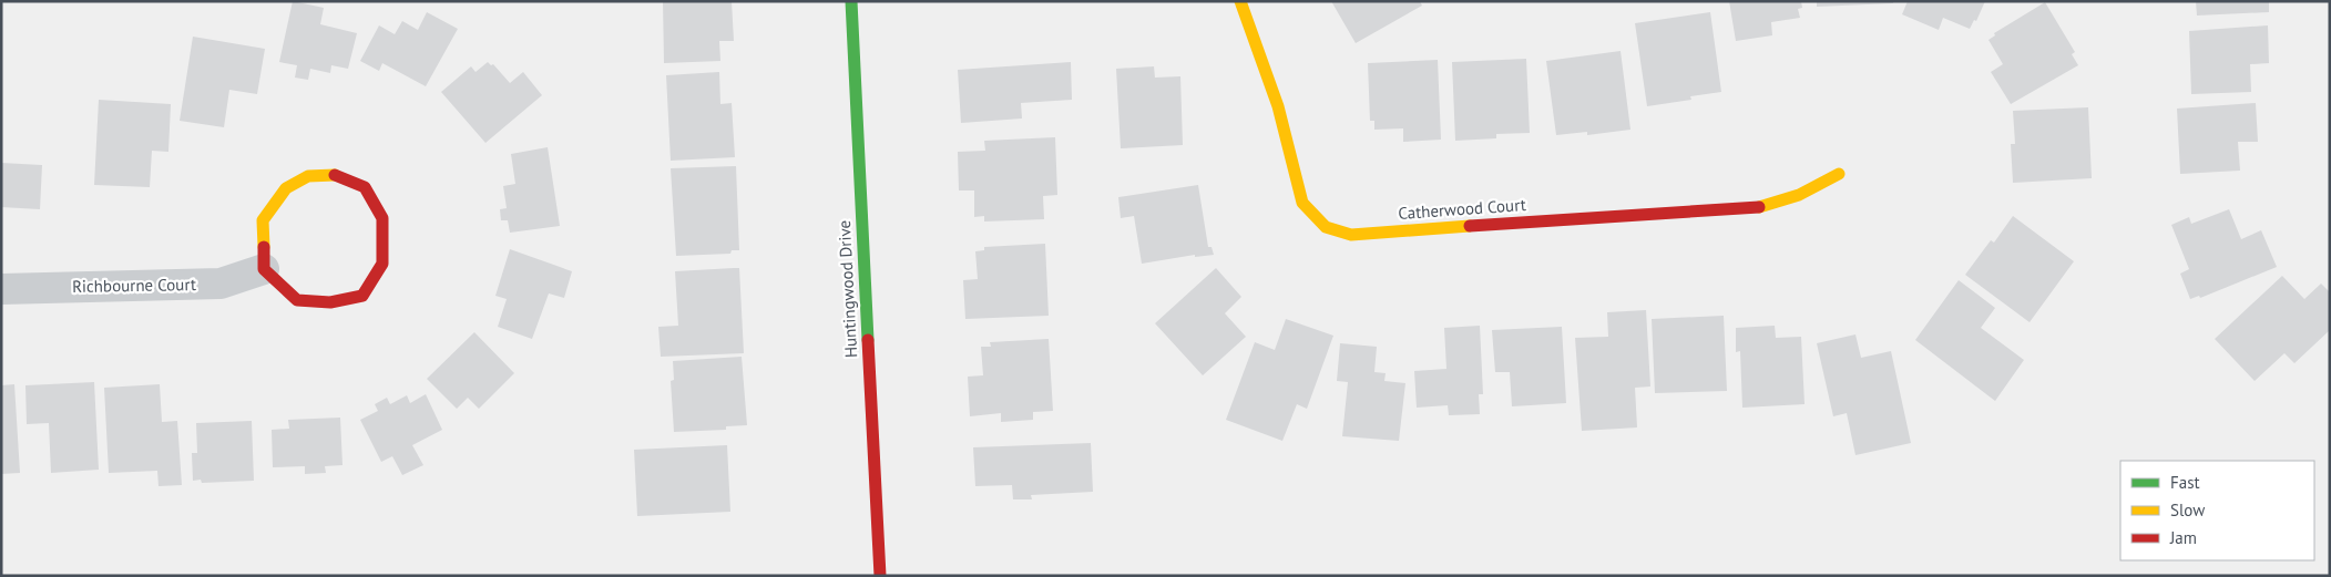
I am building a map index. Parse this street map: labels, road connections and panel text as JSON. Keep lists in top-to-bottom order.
{
  "streets": {
    "street": ["Catherwood Court", "Richbourne Court", "Huntingwood Drive"]
  },
  "legend": ["Fast", "Slow", "Jam"]
}
